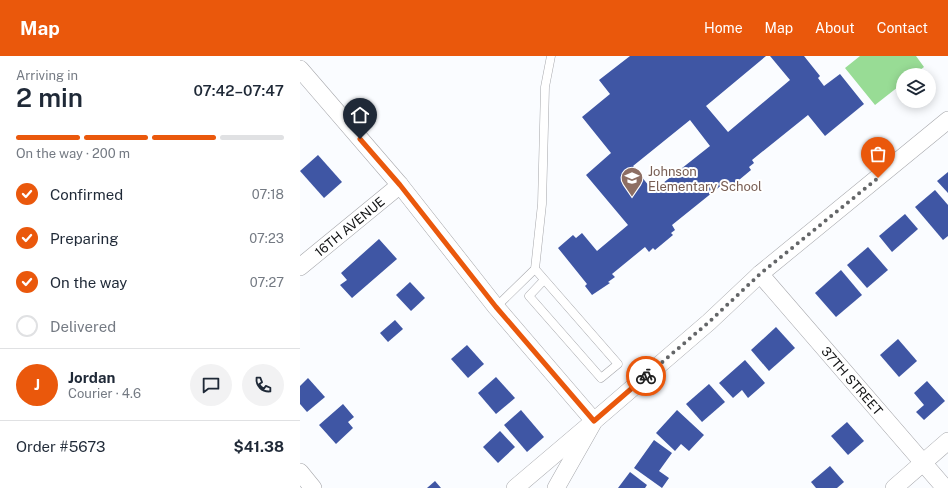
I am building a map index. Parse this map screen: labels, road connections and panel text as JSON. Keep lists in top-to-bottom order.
{
  "streets": {
    "street": ["16TH AVENUE", "37TH STREET"]
  },
  "places": {
    "school or university": ["Johnson Elementary School"]
  },
  "page": {
    "header": "Map",
    "nav": [
      "Home",
      "Map",
      "About",
      "Contact"
    ],
    "heading": ["2 min", "Arriving in", "07:42–07:47"],
    "panel": [
      "Jordan",
      "Courier · 4.6",
      "Order #5673",
      "$41.38"
    ],
    "bar": "On the way · 200 m",
    "list": [
      ["Confirmed", "07:18"],
      ["Preparing", "07:23"],
      ["On the way", "07:27"],
      "Delivered"
    ],
    "round": "J"
  }
}
